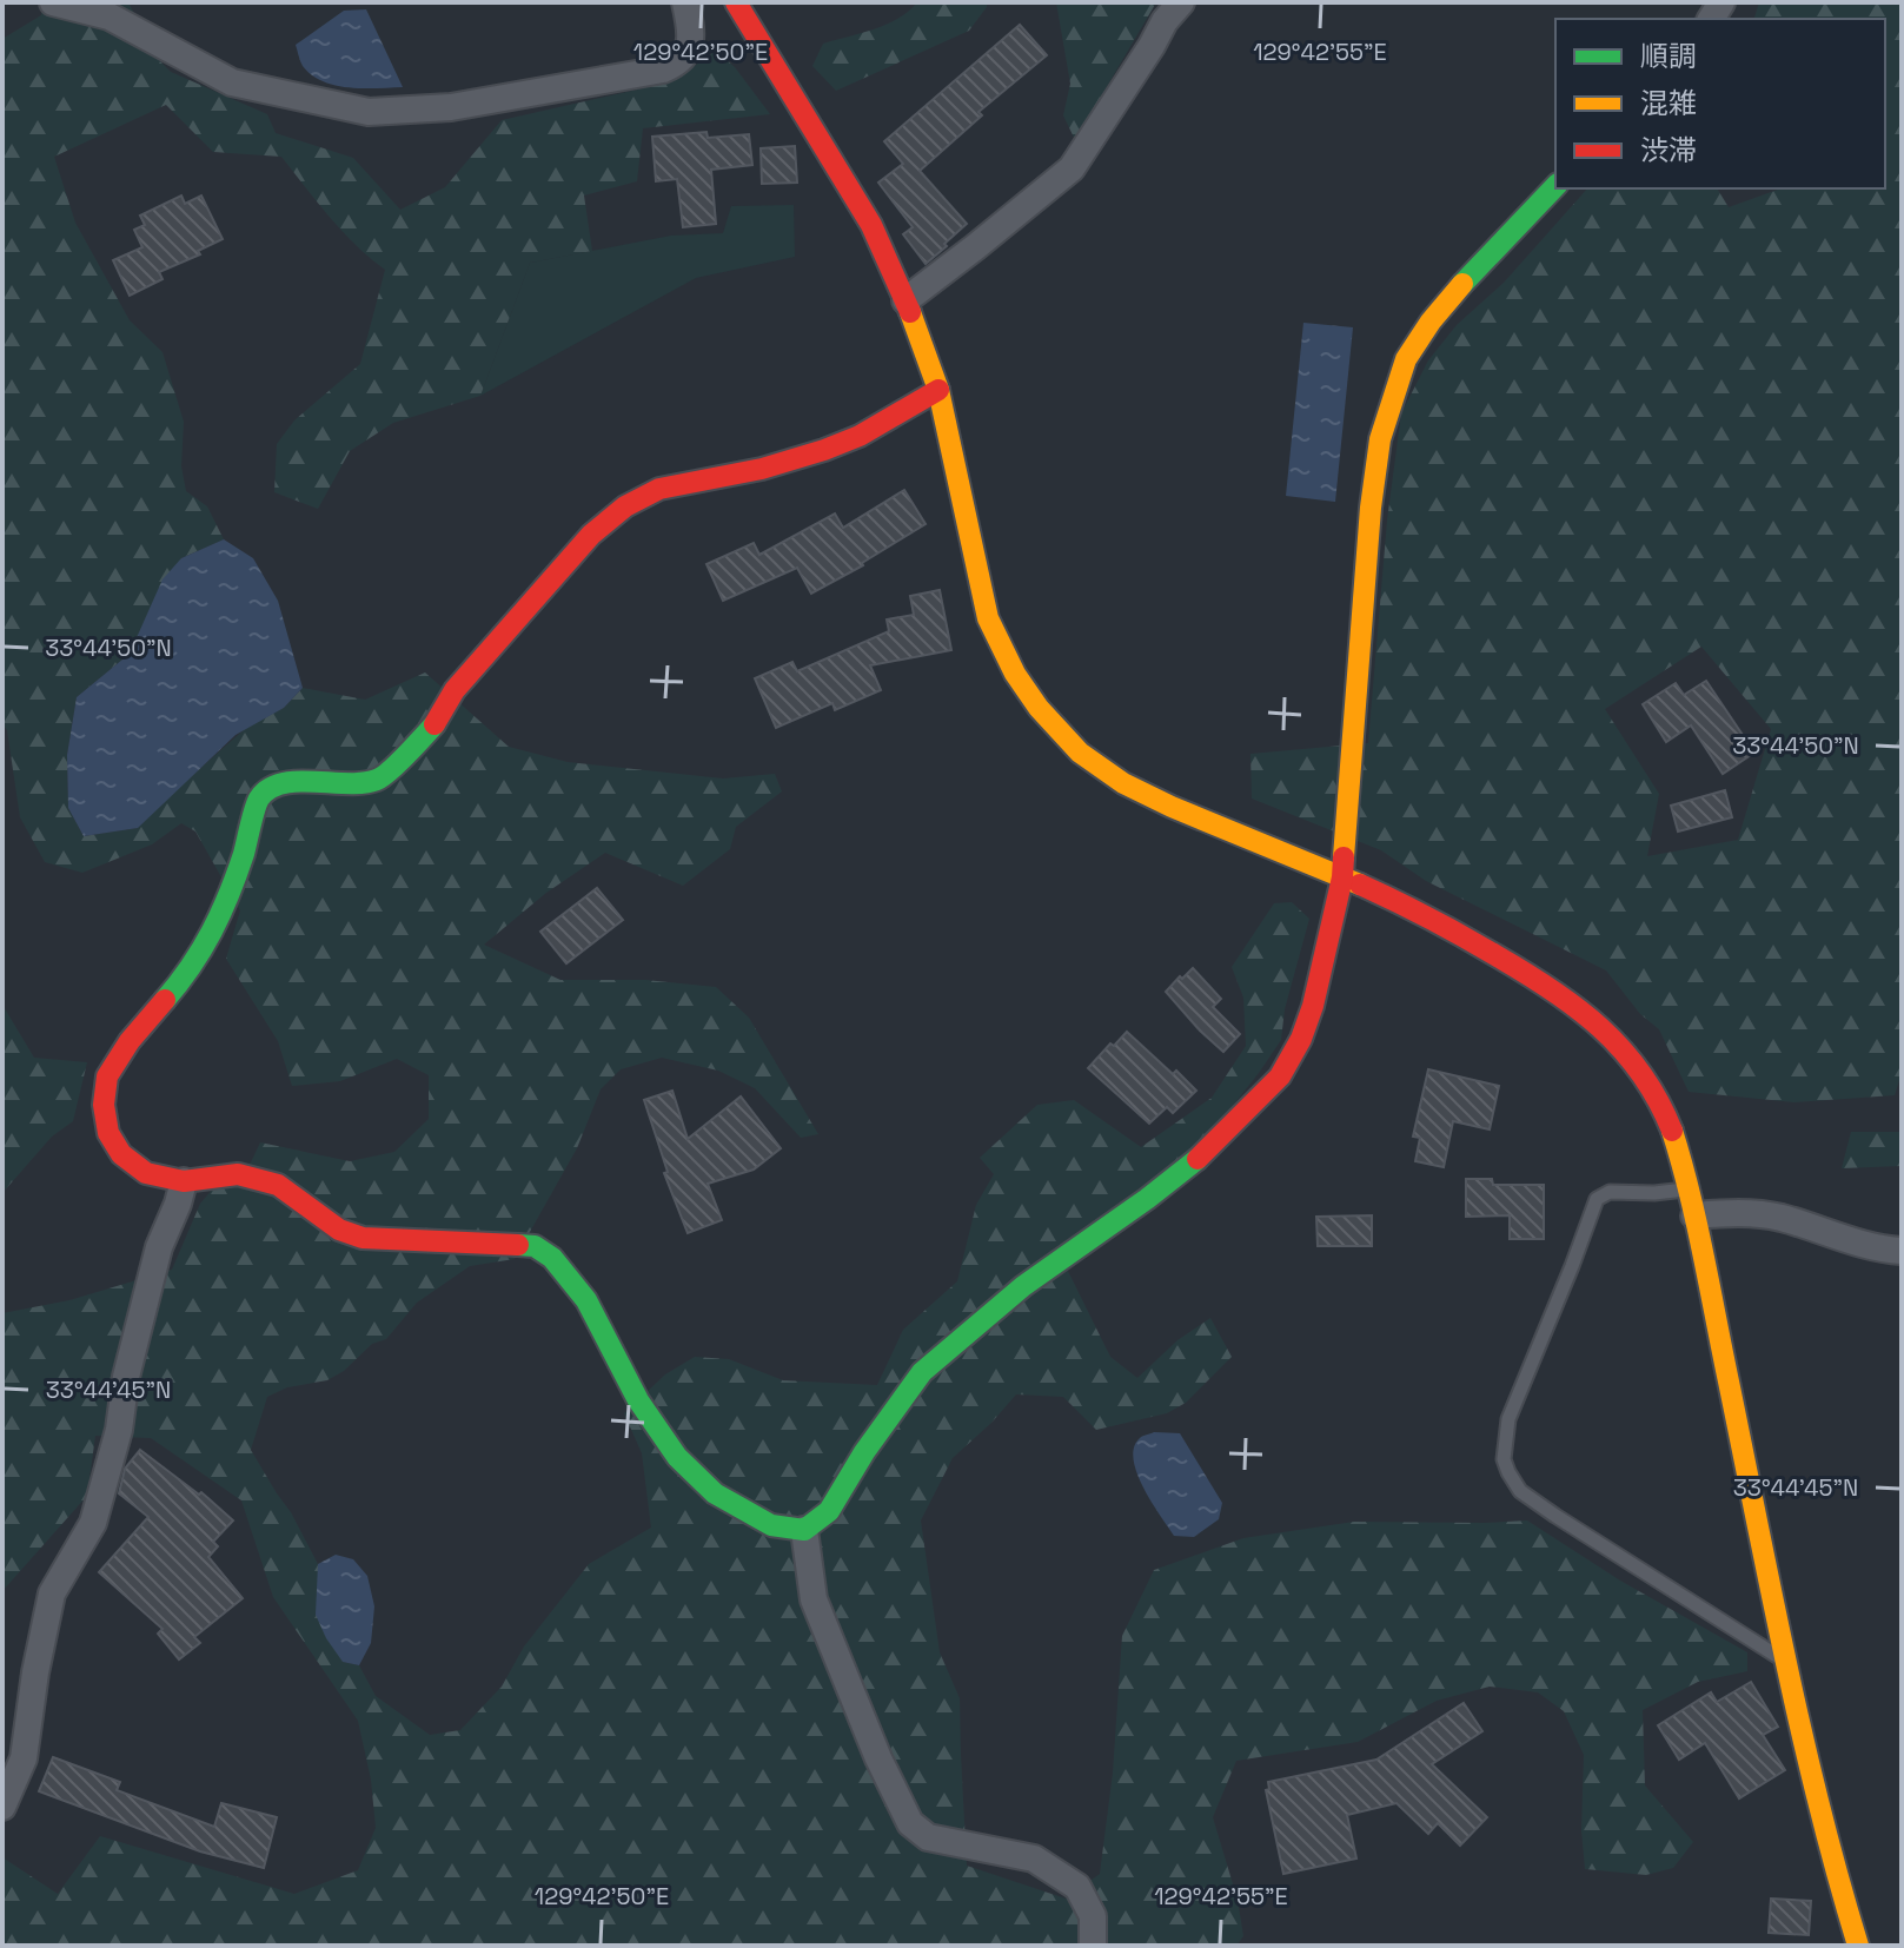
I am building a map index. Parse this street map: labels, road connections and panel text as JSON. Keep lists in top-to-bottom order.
{
  "legend": ["順調", "混雑", "渋滞"],
  "coordinates": [
    "129°42'50\"E",
    "129°42'55\"E",
    "33°44'50\"N",
    "33°44'45\"N"
  ]
}
